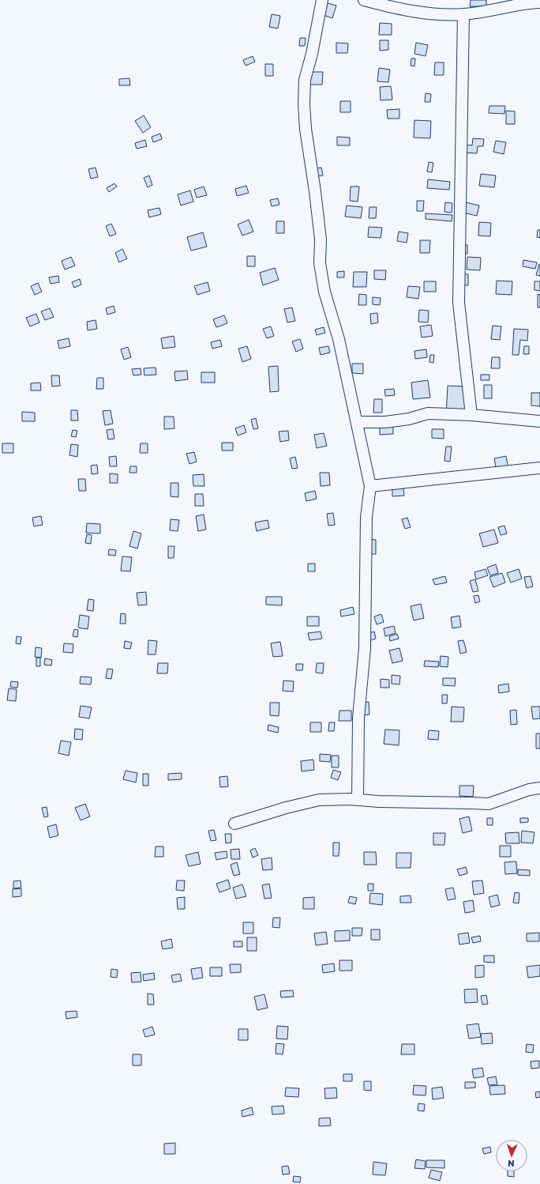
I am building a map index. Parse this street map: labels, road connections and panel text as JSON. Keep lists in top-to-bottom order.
{
  "north": "bottom"
}
